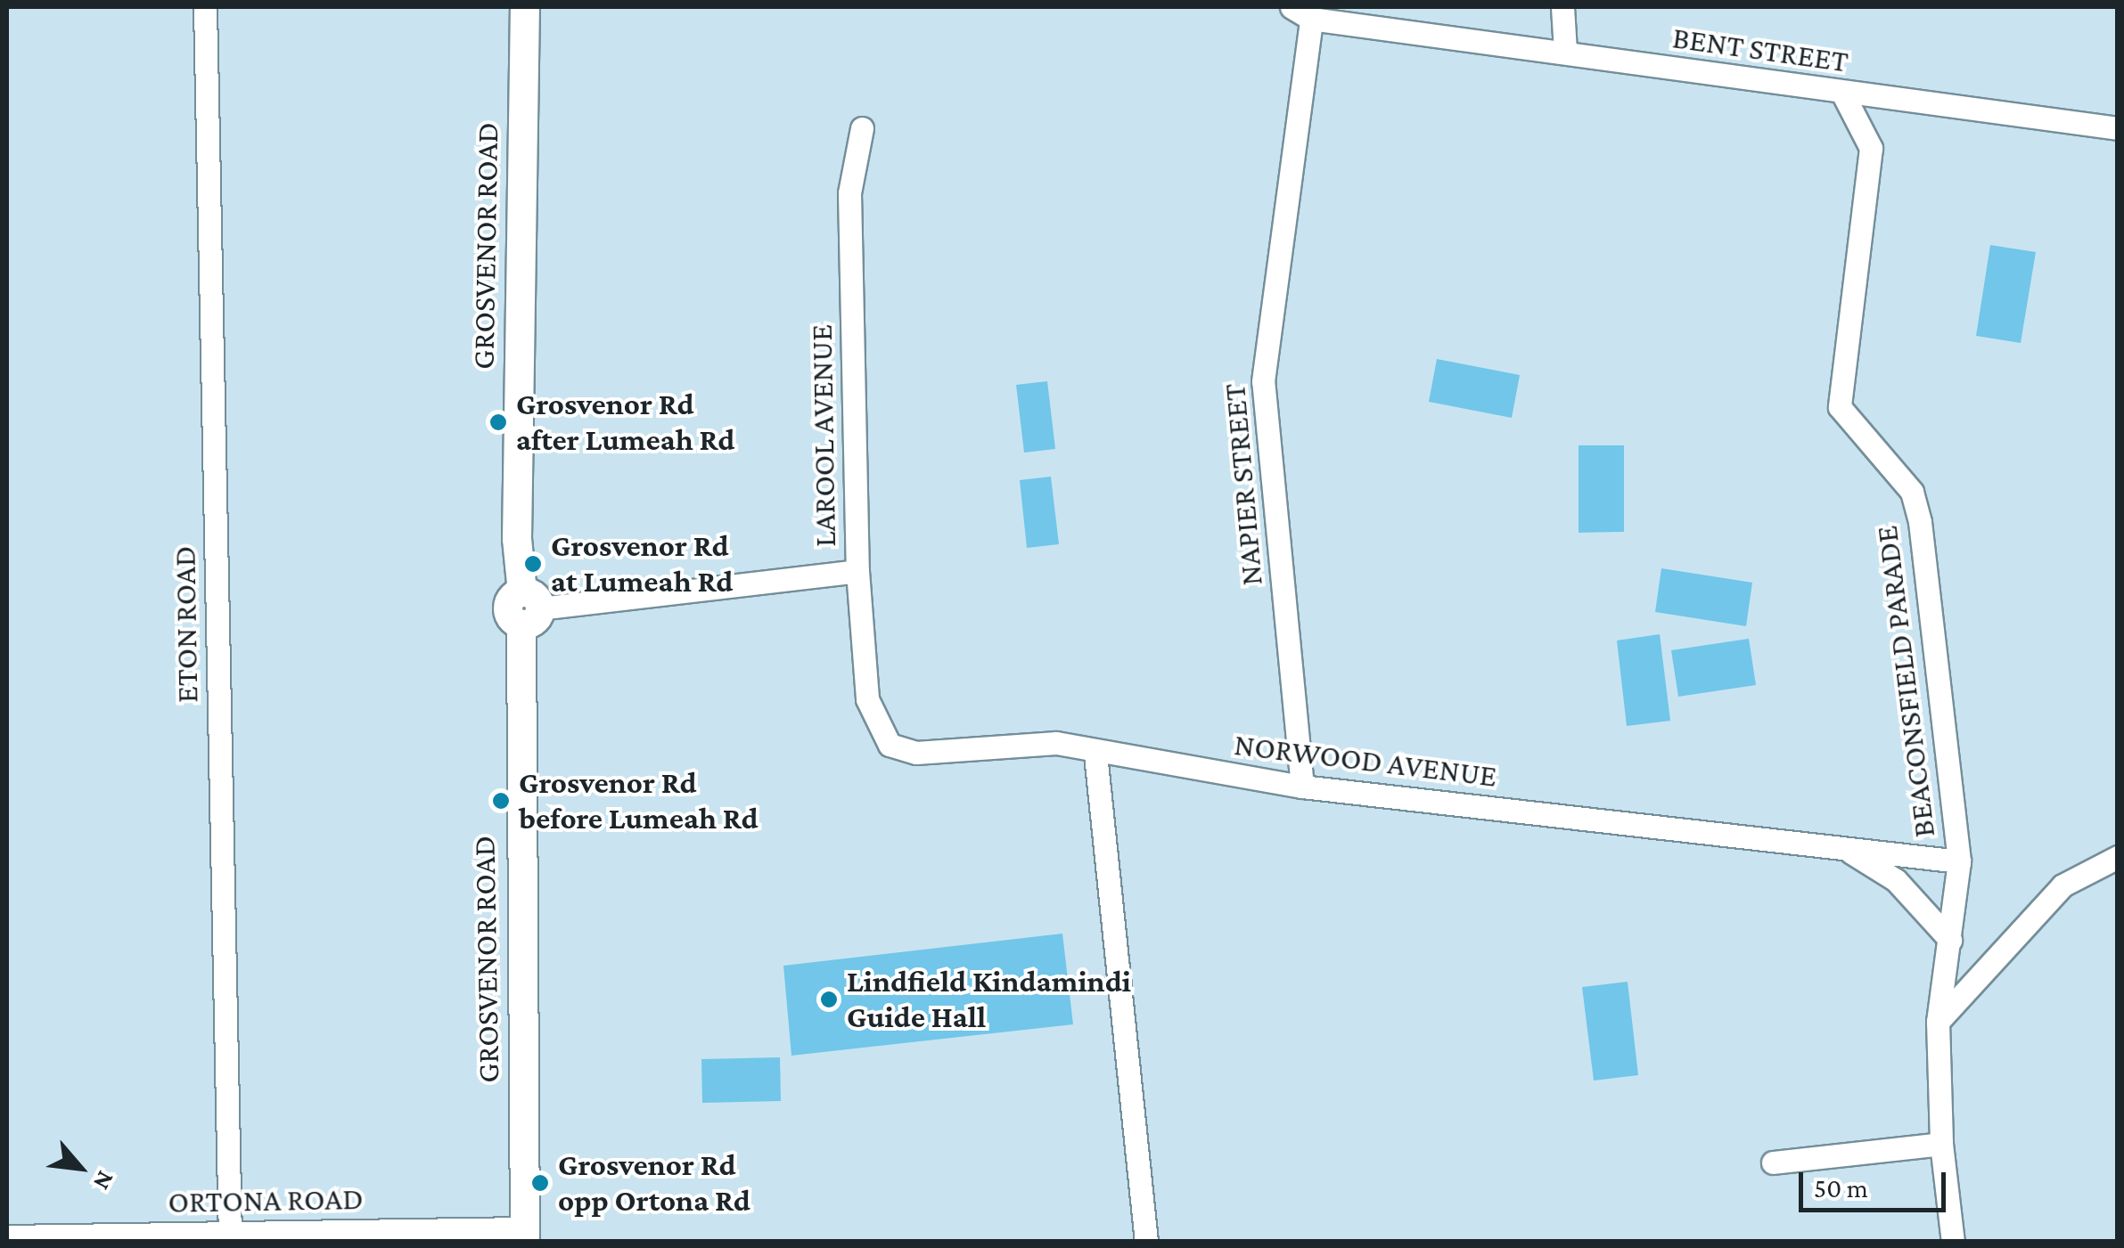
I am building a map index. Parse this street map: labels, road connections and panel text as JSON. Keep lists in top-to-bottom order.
{
  "streets": {
    "street": [
      "BENT STREET",
      "GROSVENOR ROAD",
      "LAROOL AVENUE",
      "NAPIER STREET",
      "ETON ROAD",
      "BEACONSFIELD PARADE",
      "NORWOOD AVENUE",
      "ORTONA ROAD"
    ]
  },
  "crossings": [
    ["BENT STREET", "NAPIER STREET"],
    ["BENT STREET", "BEACONSFIELD PARADE"],
    ["GROSVENOR ROAD", "ORTONA ROAD"],
    ["LAROOL AVENUE", "NORWOOD AVENUE"],
    ["NAPIER STREET", "NORWOOD AVENUE"],
    ["ETON ROAD", "ORTONA ROAD"],
    ["BEACONSFIELD PARADE", "NORWOOD AVENUE"]
  ],
  "places": [
    "Grosvenor Rd after Lumeah Rd",
    "Grosvenor Rd at Lumeah Rd",
    "Grosvenor Rd before Lumeah Rd",
    "Lindfield Kindamindi Guide Hall",
    "Grosvenor Rd opp Ortona Rd"
  ],
  "scale_bar": "50 m",
  "north": "bottom right"
}
